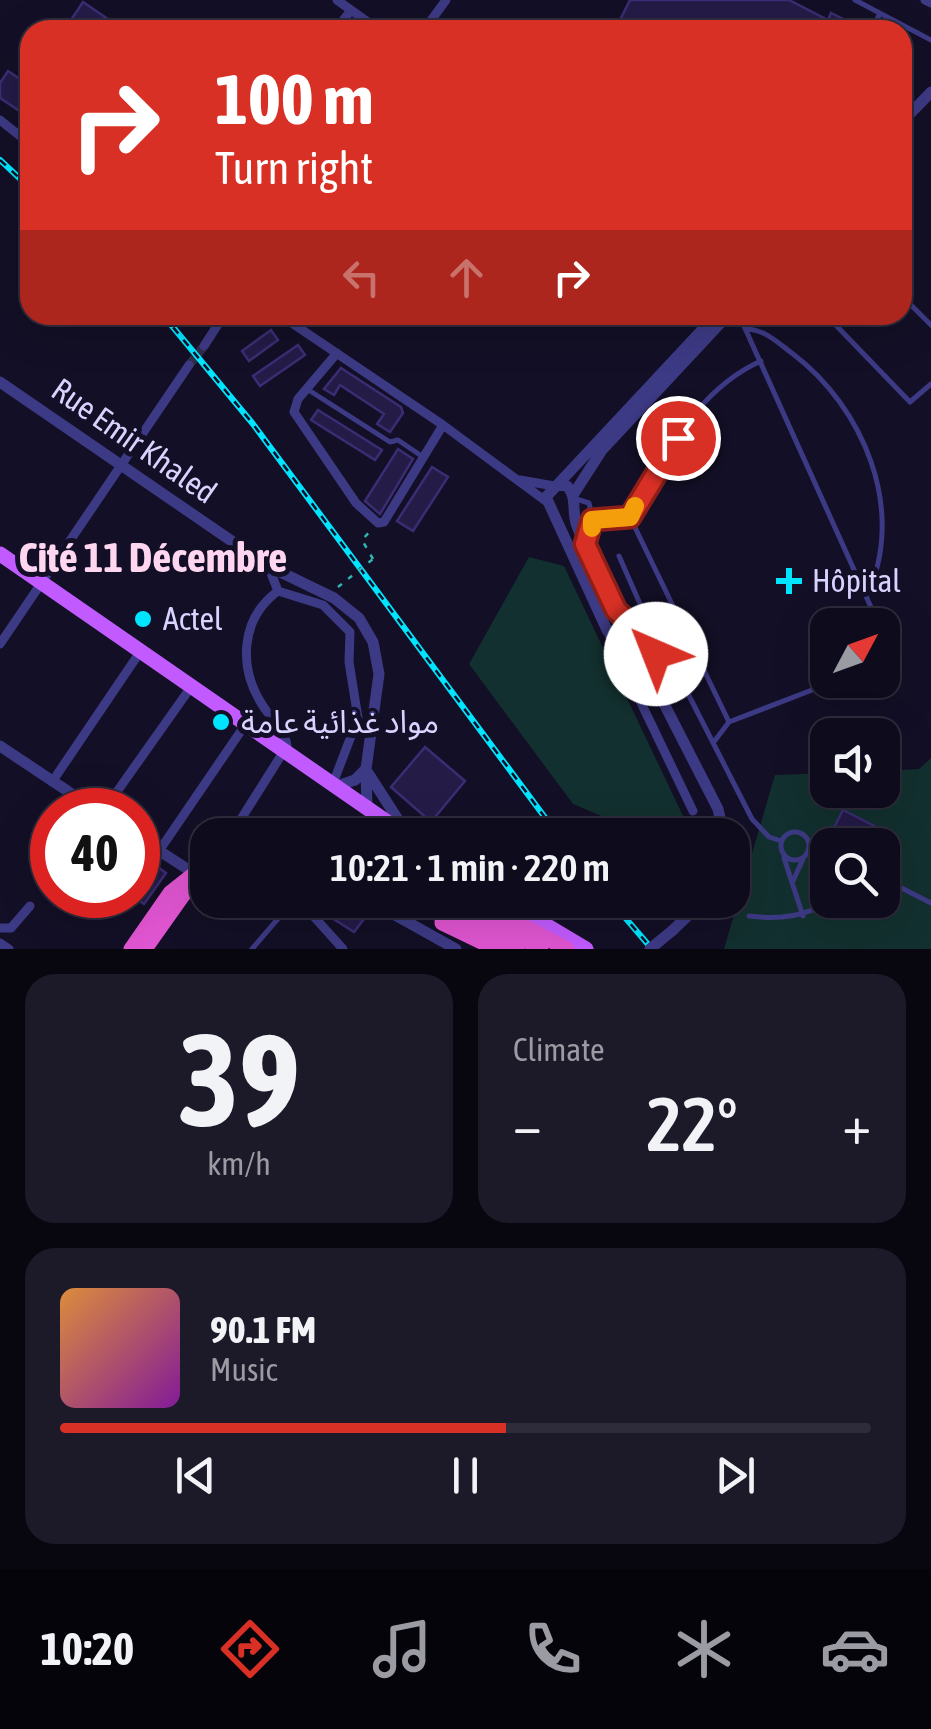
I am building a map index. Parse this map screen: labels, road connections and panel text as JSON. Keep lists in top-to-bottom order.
{
  "streets": {
    "street": ["Rue Emir Khaled"]
  },
  "districts": ["Cité 11 Décembre"],
  "places": {
    "health": ["Hôpital"],
    "other": ["Actel", "مواد غذائية عامة"]
  },
  "north": "top right",
  "page": {
    "turn": ["100 m", "Turn right"],
    "limit": "40",
    "trip": "10:21 · 1 min · 220 m",
    "tile": [
      ["39", "km/h"],
      "Climate"
    ],
    "heat": ["−", "22°", "+"],
    "song": ["90.1 FM", "Music"],
    "tabs": "10:20"
  }
}
